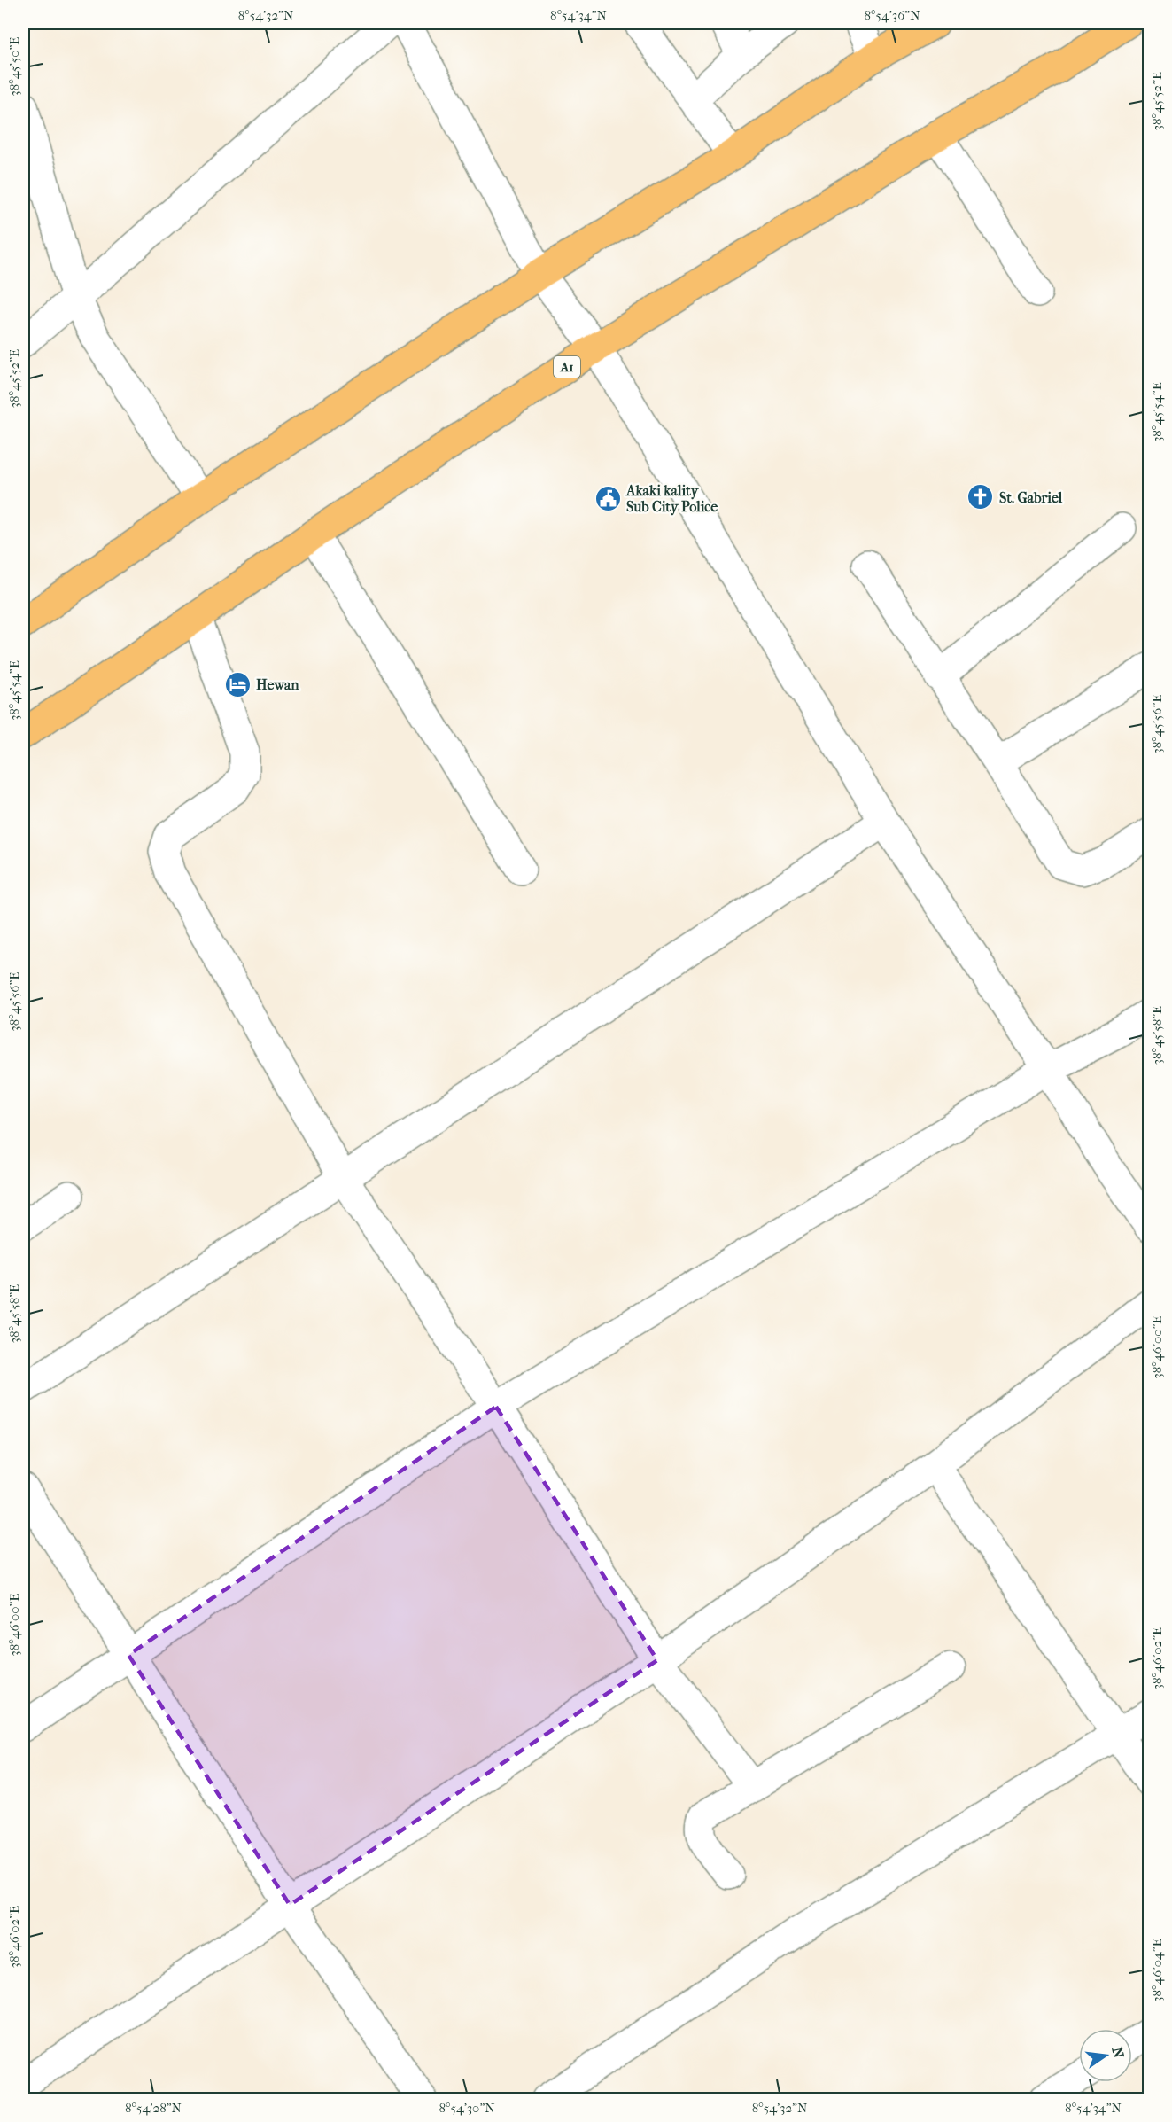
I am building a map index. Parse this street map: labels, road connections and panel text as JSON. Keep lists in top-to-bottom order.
{
  "streets": {
    "main road": ["A1"]
  },
  "places": {
    "church": ["St. Gabriel"],
    "public building": ["Akaki kality Sub City Police"],
    "hotel": ["Hewan"]
  },
  "north": "right",
  "coordinates": [
    "8°54'32\"N",
    "8°54'34\"N",
    "8°54'36\"N",
    "38°45'50\"E",
    "38°45'52\"E",
    "38°45'54\"E",
    "38°45'56\"E",
    "38°45'58\"E",
    "38°46'00\"E",
    "38°46'02\"E",
    "38°46'04\"E",
    "8°54'28\"N",
    "8°54'30\"N"
  ]
}
